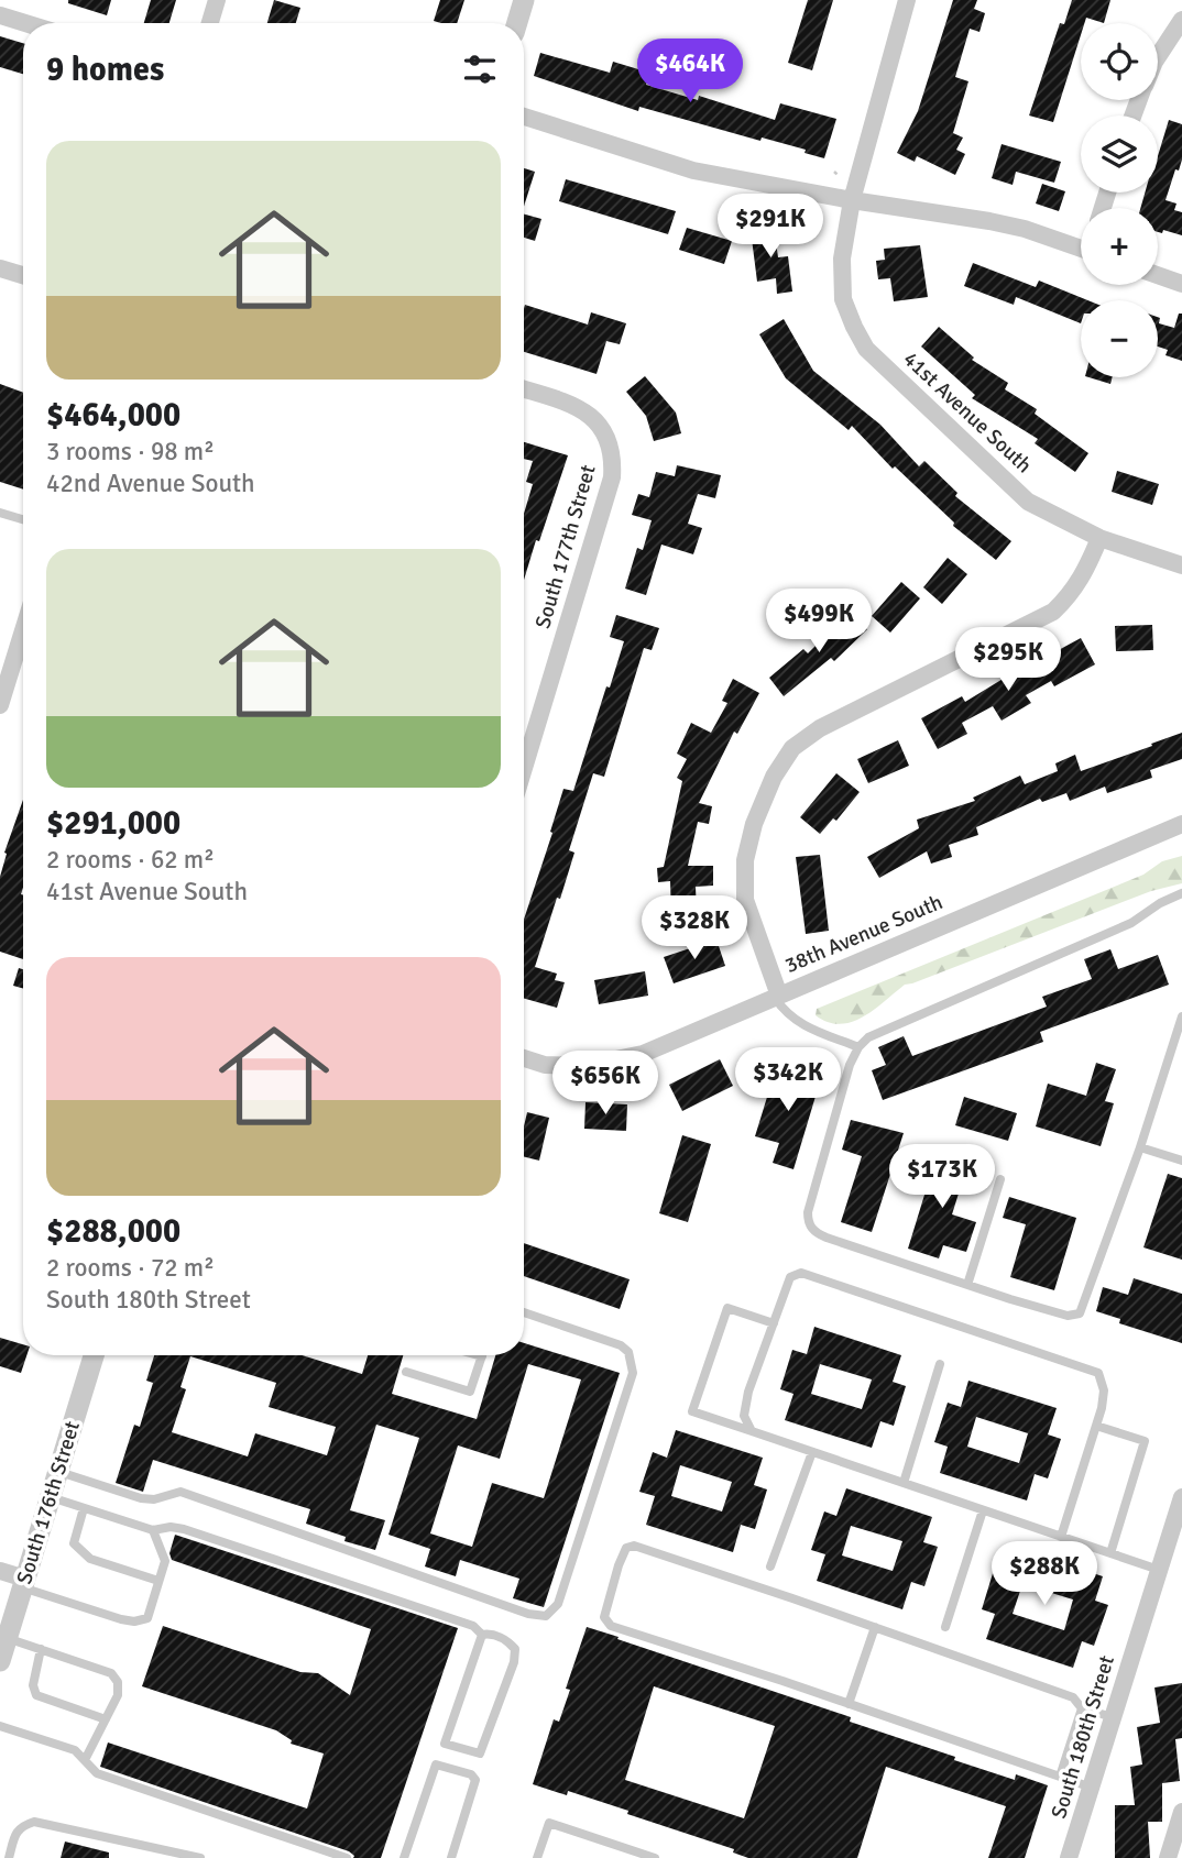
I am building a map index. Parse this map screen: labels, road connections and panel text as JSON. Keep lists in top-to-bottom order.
{
  "streets": {
    "street": [
      "41st Avenue South",
      "South 177th Street",
      "38th Avenue South",
      "South 176th Street",
      "South 180th Street"
    ]
  },
  "page": {
    "map_buttons": ["+", "−"],
    "heading": "9 homes",
    "price": [
      "$464K",
      "$291K",
      "$499K",
      "$295K",
      "$328K",
      "$342K",
      "$656K",
      "$173K",
      "$288K"
    ],
    "list": [
      {
        "name": "$464,000",
        "note": "3 rooms · 98 m² · 42nd Avenue South"
      },
      {
        "name": "$291,000",
        "note": "2 rooms · 62 m² · 41st Avenue South"
      },
      {
        "name": "$288,000",
        "note": "2 rooms · 72 m² · South 180th Street"
      }
    ]
  }
}
